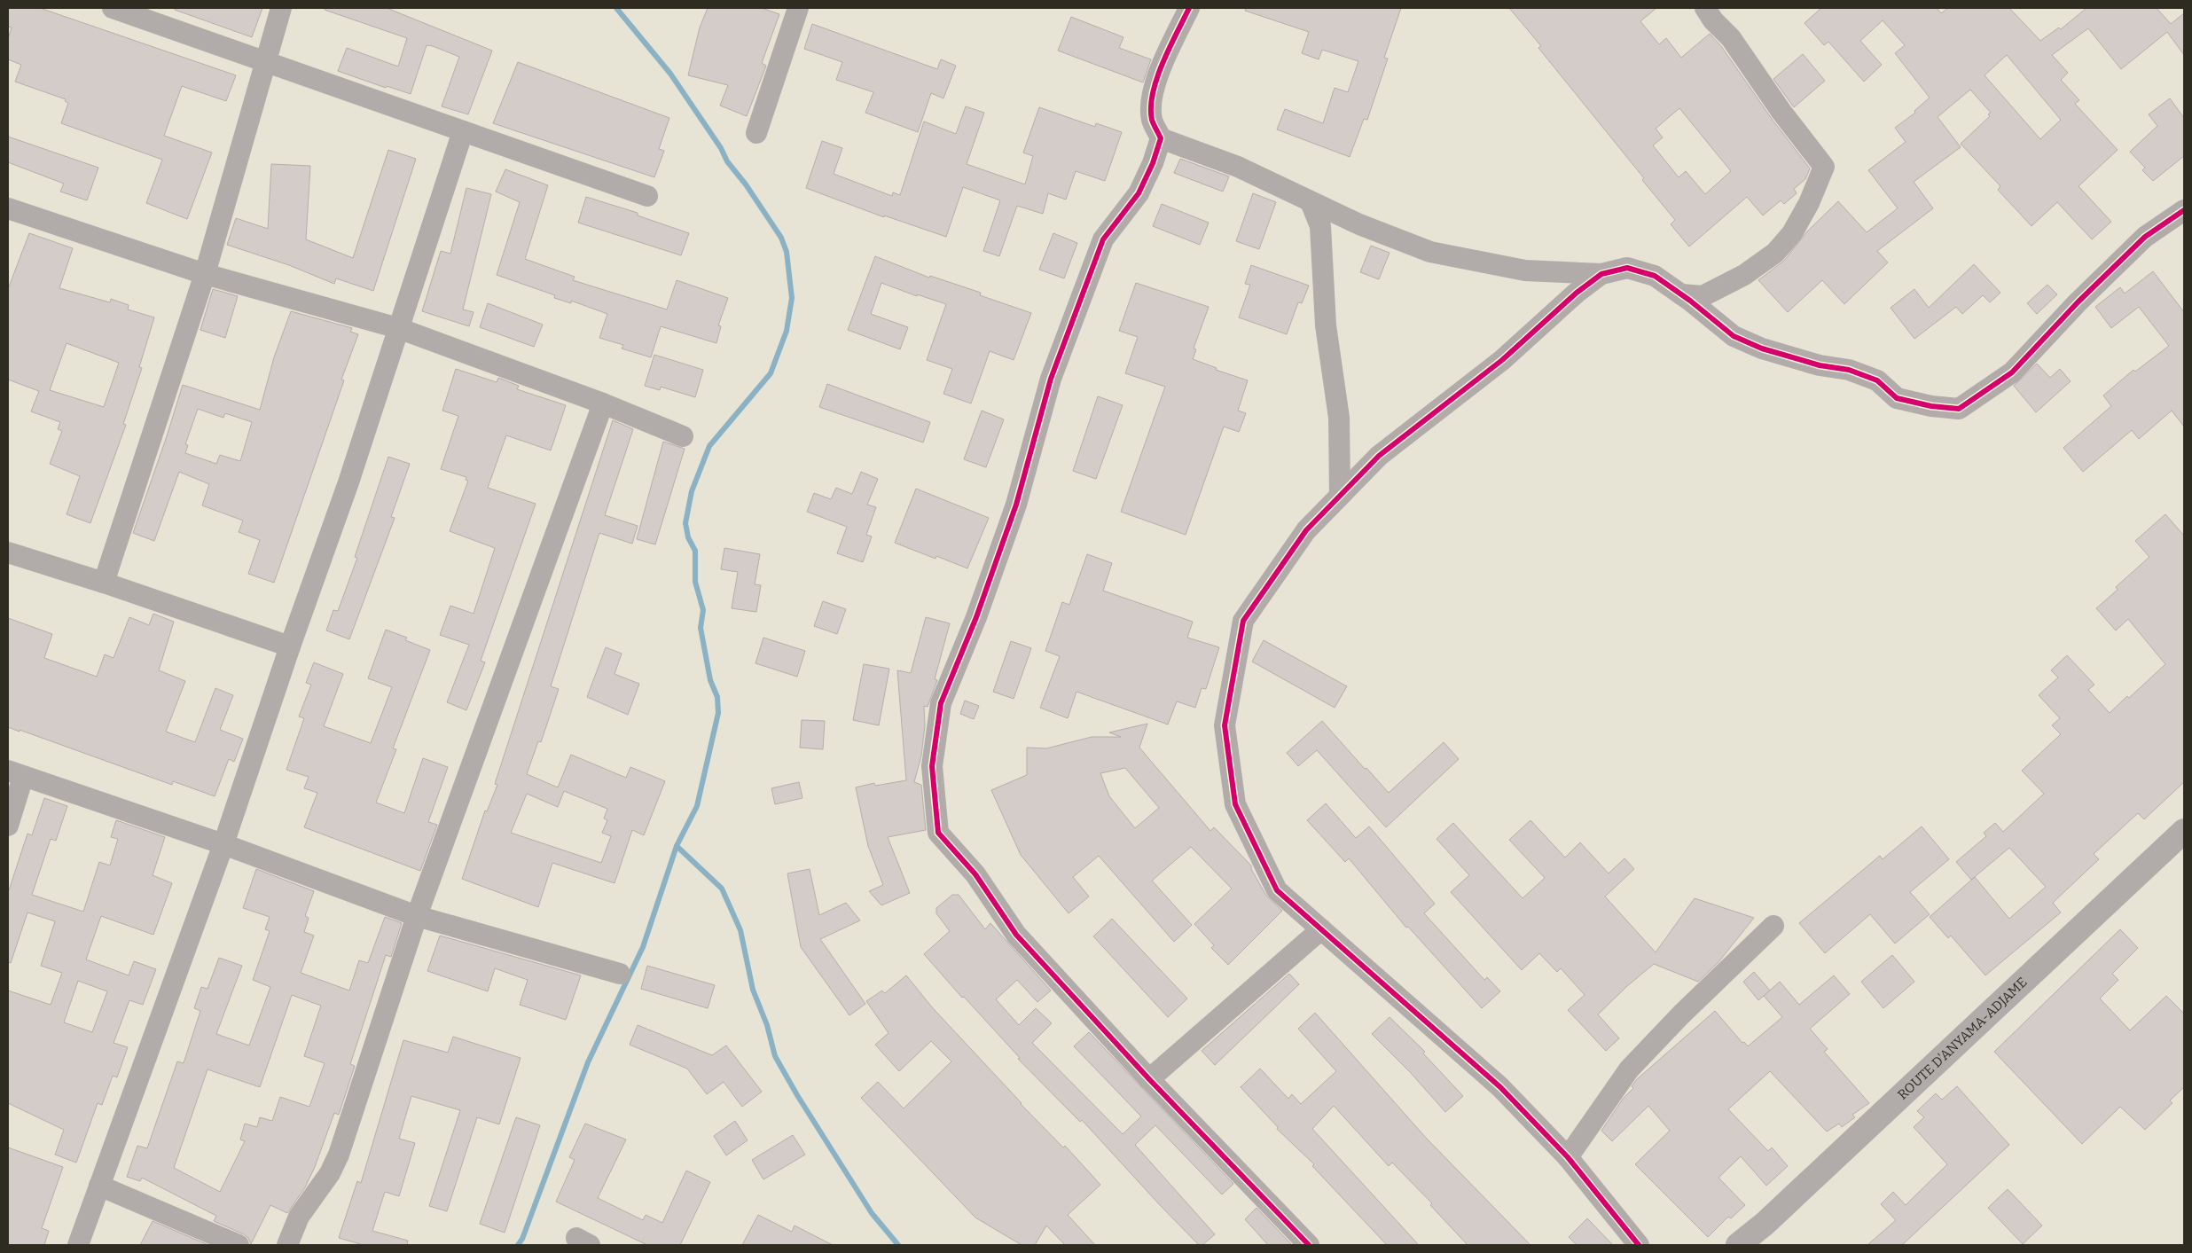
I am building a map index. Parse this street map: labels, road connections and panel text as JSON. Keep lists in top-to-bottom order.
{
  "streets": {
    "street": ["ROUTE D'ANYAMA-ADJAME"]
  }
}
